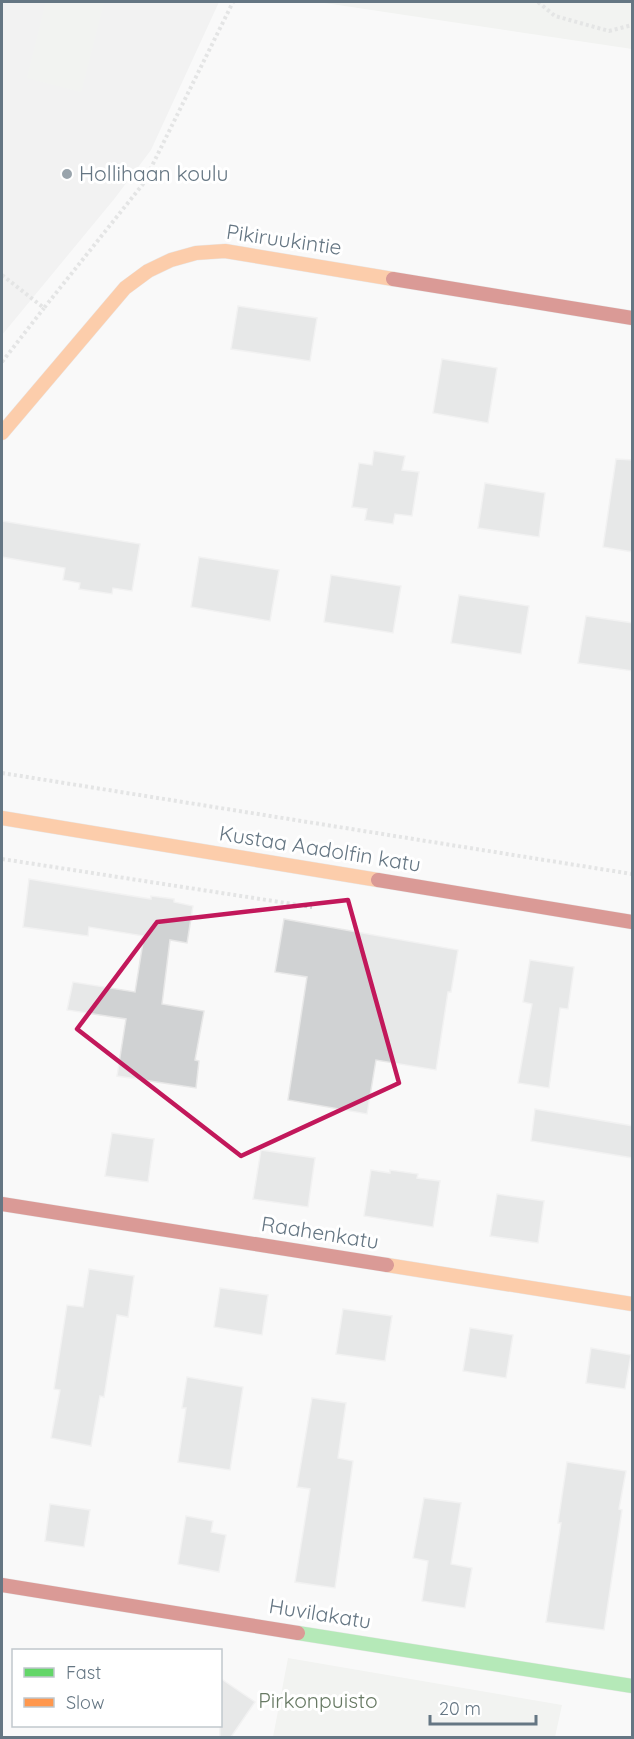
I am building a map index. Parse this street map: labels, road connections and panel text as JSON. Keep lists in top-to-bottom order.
{
  "streets": {
    "street": [
      "Pikiruukintie",
      "Kustaa Aadolfin katu",
      "Raahenkatu",
      "Huvilakatu"
    ]
  },
  "parks": ["Pirkonpuisto"],
  "places": ["Hollihaan koulu"],
  "legend": ["Fast", "Slow"],
  "scale_bar": "20 m"
}
